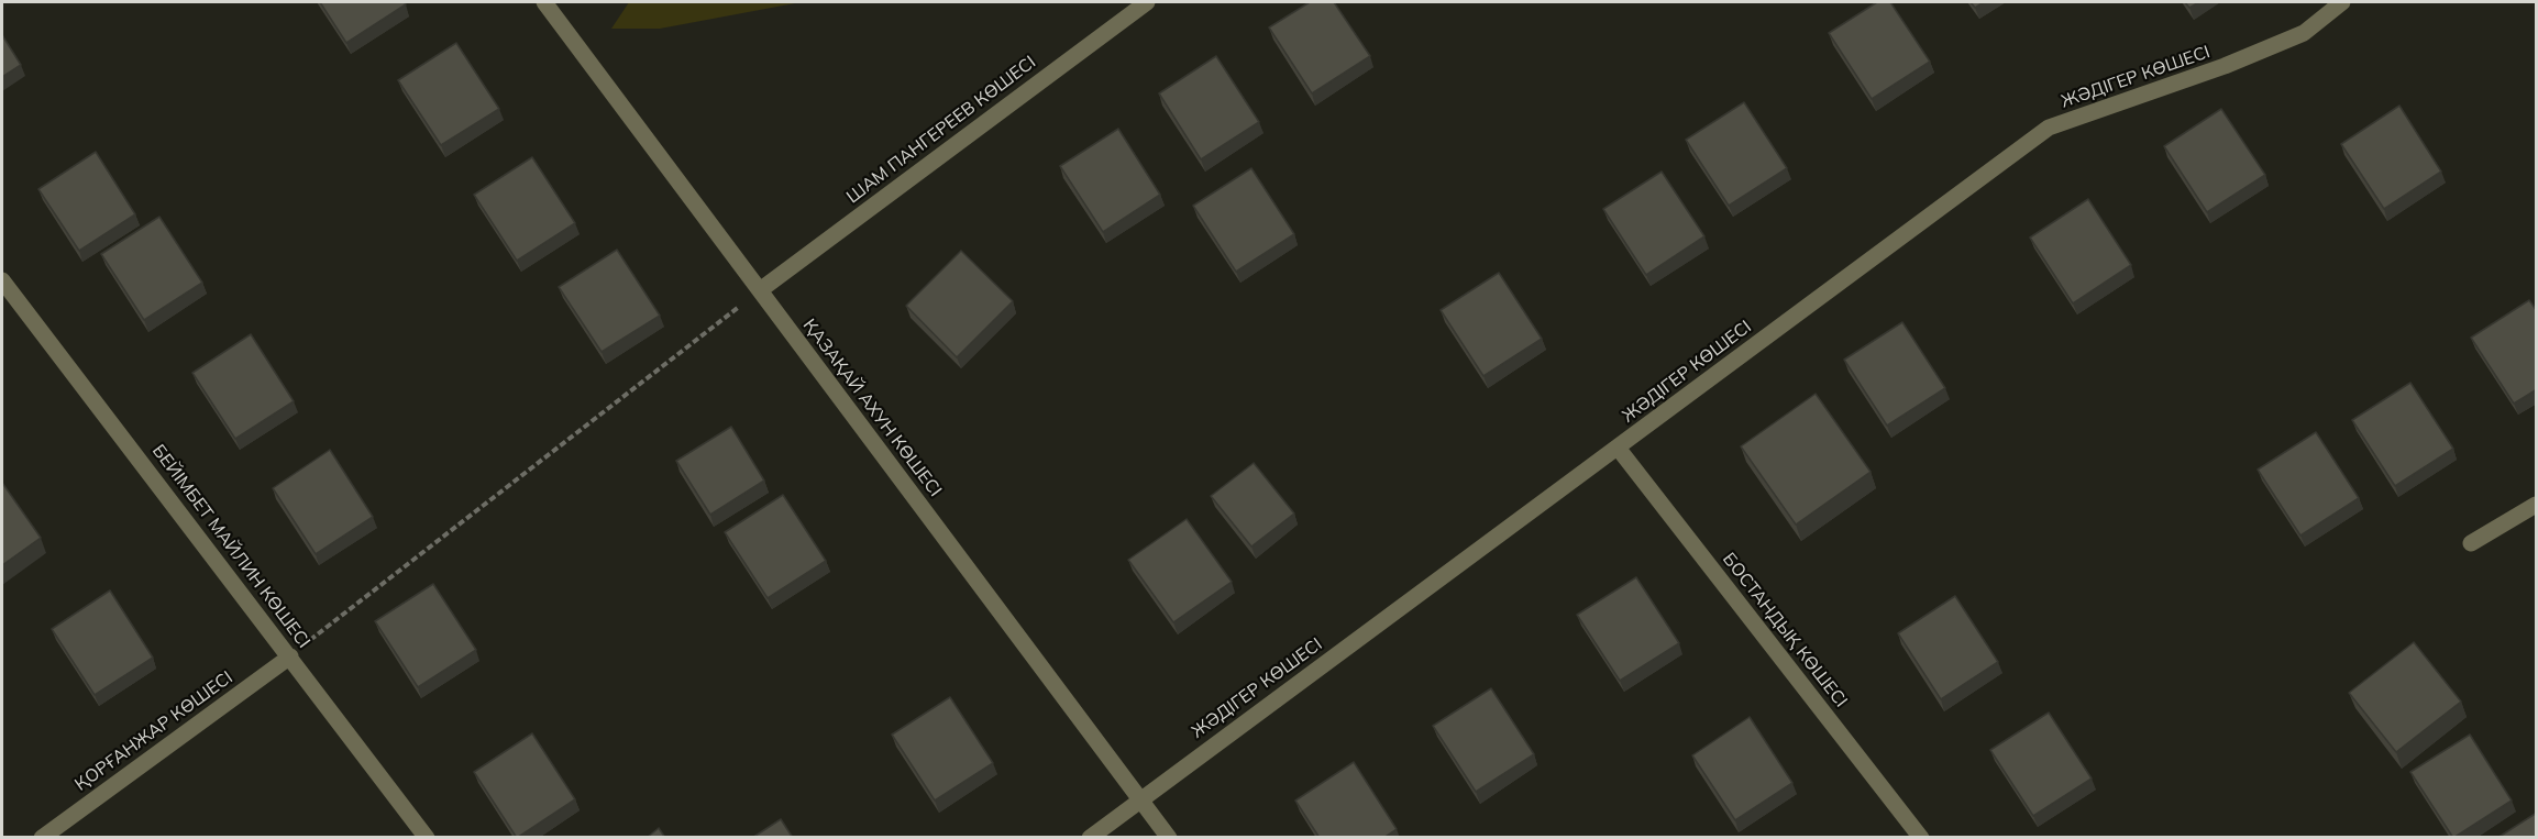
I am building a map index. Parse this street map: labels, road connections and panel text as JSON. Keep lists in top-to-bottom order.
{
  "streets": {
    "street": [
      "ЖӘДІГЕР КӨШЕСІ",
      "ШАМ ПАНГЕРЕЕВ КӨШЕСІ",
      "ҚАЗАҚАЙ АХУН КӨШЕСІ",
      "БЕЙІМБЕТ МАЙЛИН КӨШЕСІ",
      "БОСТАНДЫҚ КӨШЕСІ",
      "ҚОРҒАНЖАР КӨШЕСІ"
    ]
  },
  "crossings": [
    ["ЖӘДІГЕР КӨШЕСІ", "ҚАЗАҚАЙ АХУН КӨШЕСІ"],
    ["ЖӘДІГЕР КӨШЕСІ", "БОСТАНДЫҚ КӨШЕСІ"],
    ["ШАМ ПАНГЕРЕЕВ КӨШЕСІ", "ҚАЗАҚАЙ АХУН КӨШЕСІ"],
    ["БЕЙІМБЕТ МАЙЛИН КӨШЕСІ", "ҚОРҒАНЖАР КӨШЕСІ"]
  ]
}
